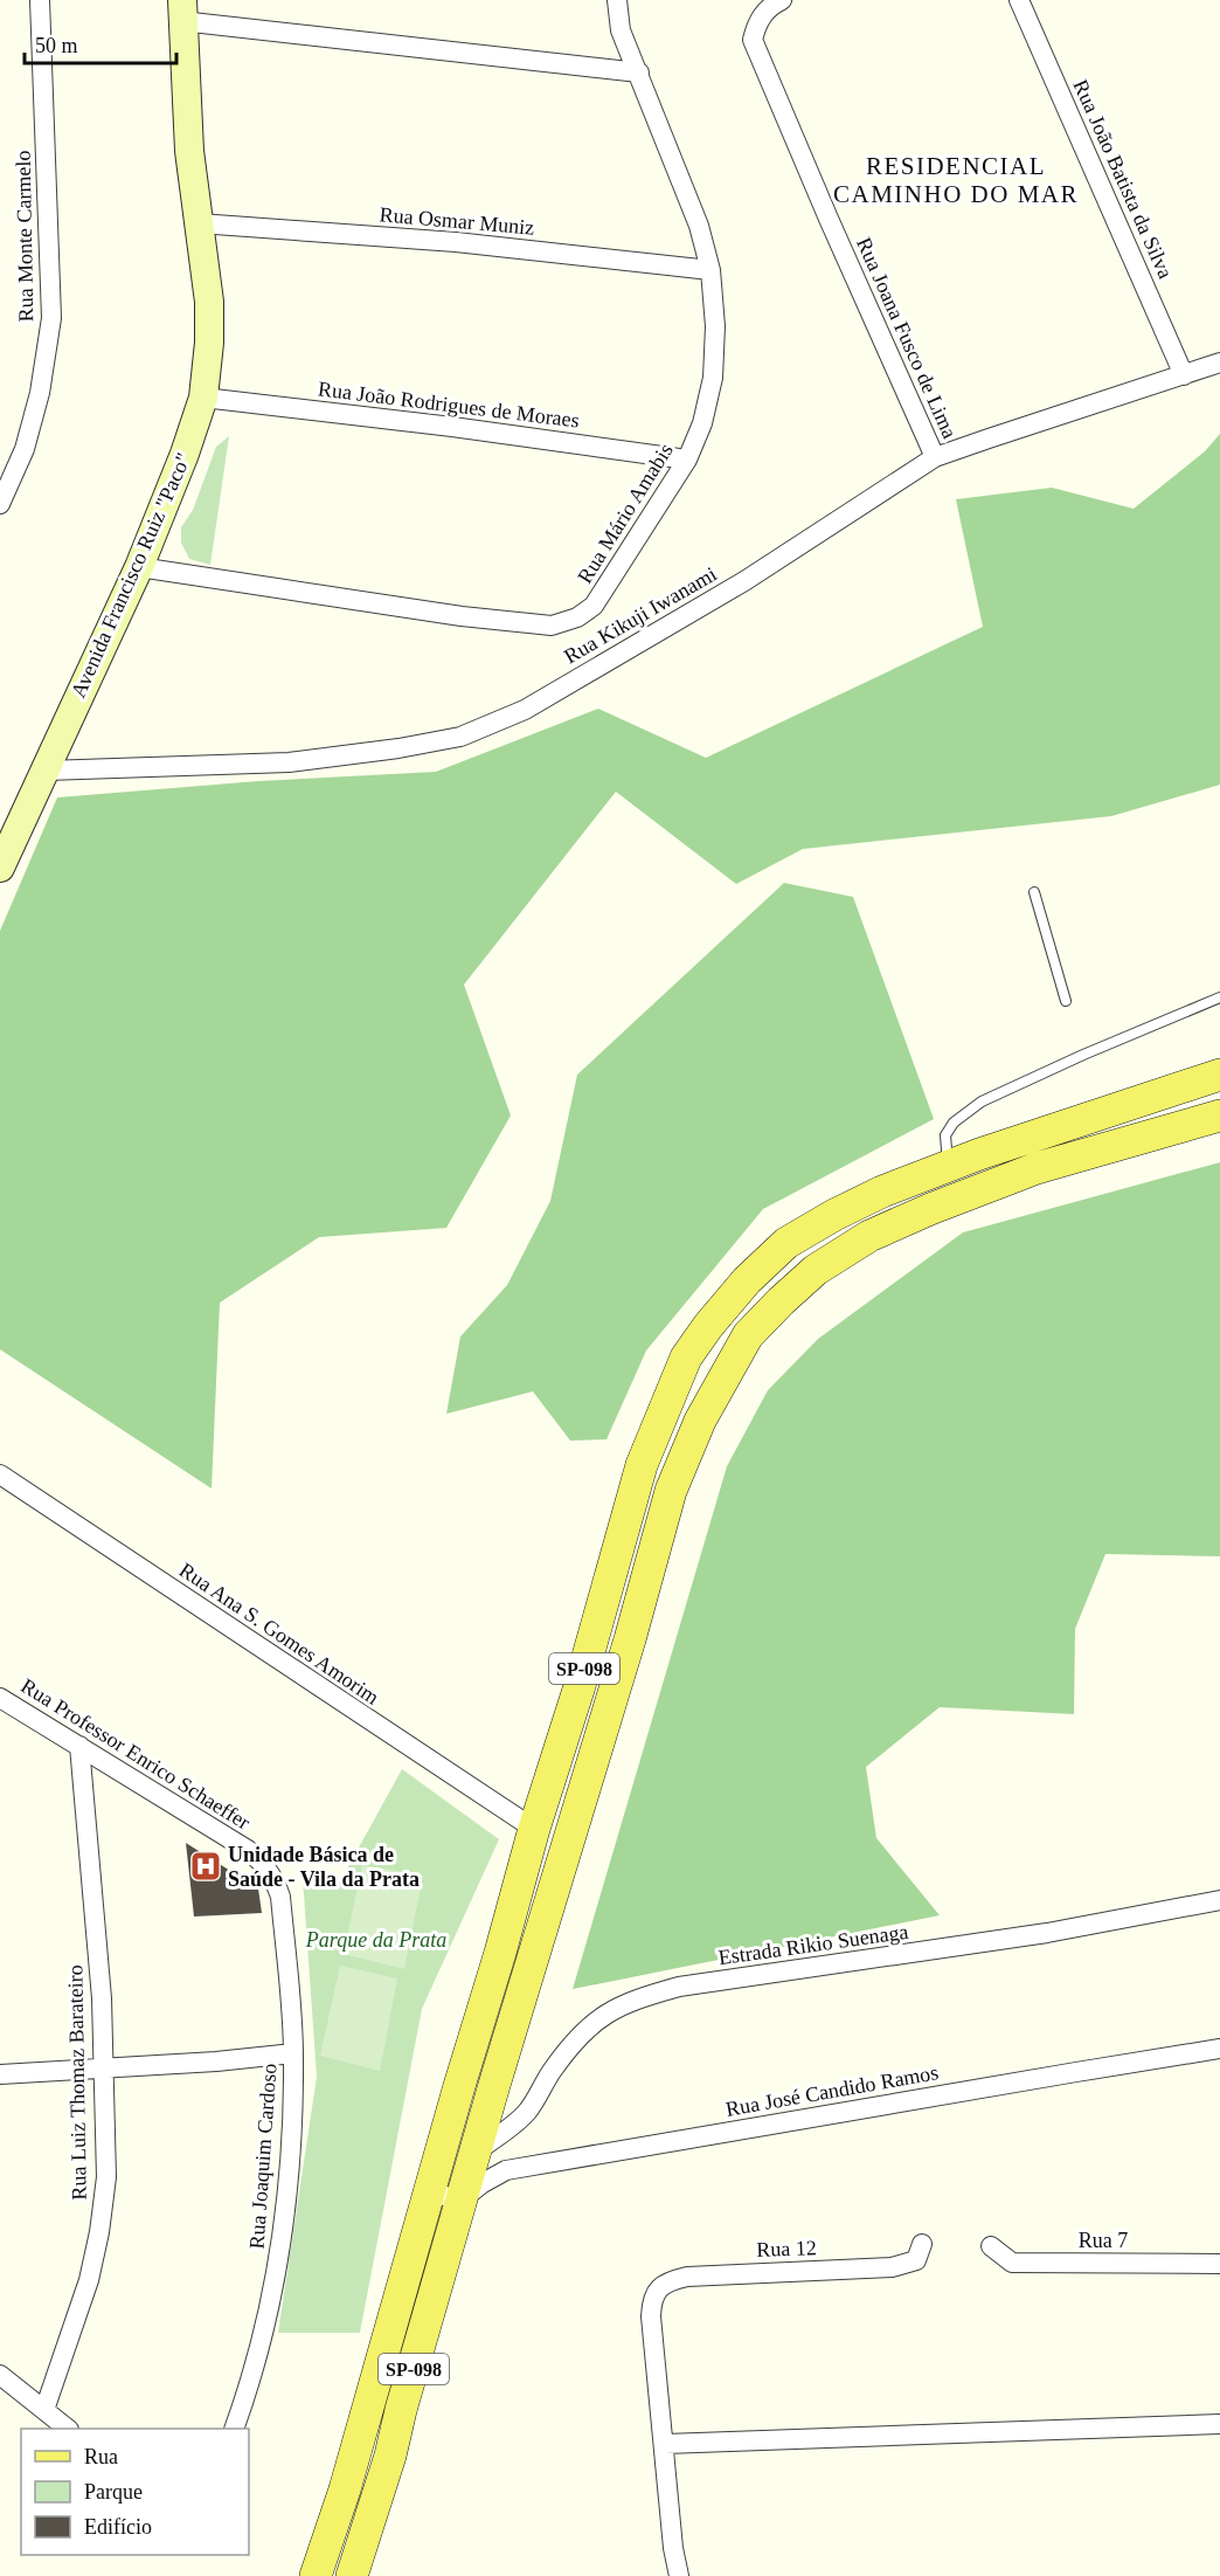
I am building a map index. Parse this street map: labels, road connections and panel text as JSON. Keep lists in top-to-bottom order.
{
  "streets": {
    "main road": ["SP-098"],
    "street": [
      "Rua João Batista da Silva",
      "Rua Osmar Muniz",
      "Rua Monte Carmelo",
      "Rua Joana Fusco de Lima",
      "Rua João Rodrigues de Moraes",
      "Rua Mário Amabis",
      "Avenida Francisco Ruiz \"Paco\"",
      "Rua Kikuji Iwanami",
      "Rua Ana S. Gomes Amorim",
      "Rua Professor Enrico Schaeffer",
      "Estrada Rikio Suenaga",
      "Rua Luiz Thomaz Barateiro",
      "Rua José Candido Ramos",
      "Rua Joaquim Cardoso",
      "Rua 7",
      "Rua 12"
    ]
  },
  "crossings": [
    ["Rua João Batista da Silva", "Rua Kikuji Iwanami"],
    ["Rua Osmar Muniz", "Rua Mário Amabis"],
    ["Rua Osmar Muniz", "Avenida Francisco Ruiz \"Paco\""],
    ["Rua Joana Fusco de Lima", "Rua Kikuji Iwanami"],
    ["Rua João Rodrigues de Moraes", "Rua Mário Amabis"],
    ["Rua João Rodrigues de Moraes", "Avenida Francisco Ruiz \"Paco\""],
    ["Rua Mário Amabis", "Avenida Francisco Ruiz \"Paco\""],
    ["Avenida Francisco Ruiz \"Paco\"", "Rua Kikuji Iwanami"],
    ["Rua Ana S. Gomes Amorim", "SP-098"],
    ["SP-098", "Estrada Rikio Suenaga"],
    ["SP-098", "Rua José Candido Ramos"],
    ["Rua Professor Enrico Schaeffer", "Rua Luiz Thomaz Barateiro"],
    ["Rua Professor Enrico Schaeffer", "Rua Joaquim Cardoso"]
  ],
  "districts": ["RESIDENCIAL CAMINHO DO MAR"],
  "parks": ["Parque da Prata"],
  "places": {
    "hospital": ["Unidade Básica de Saúde - Vila da Prata"]
  },
  "legend": ["Rua", "Parque", "Edifício"],
  "scale_bar": "50 m"
}
